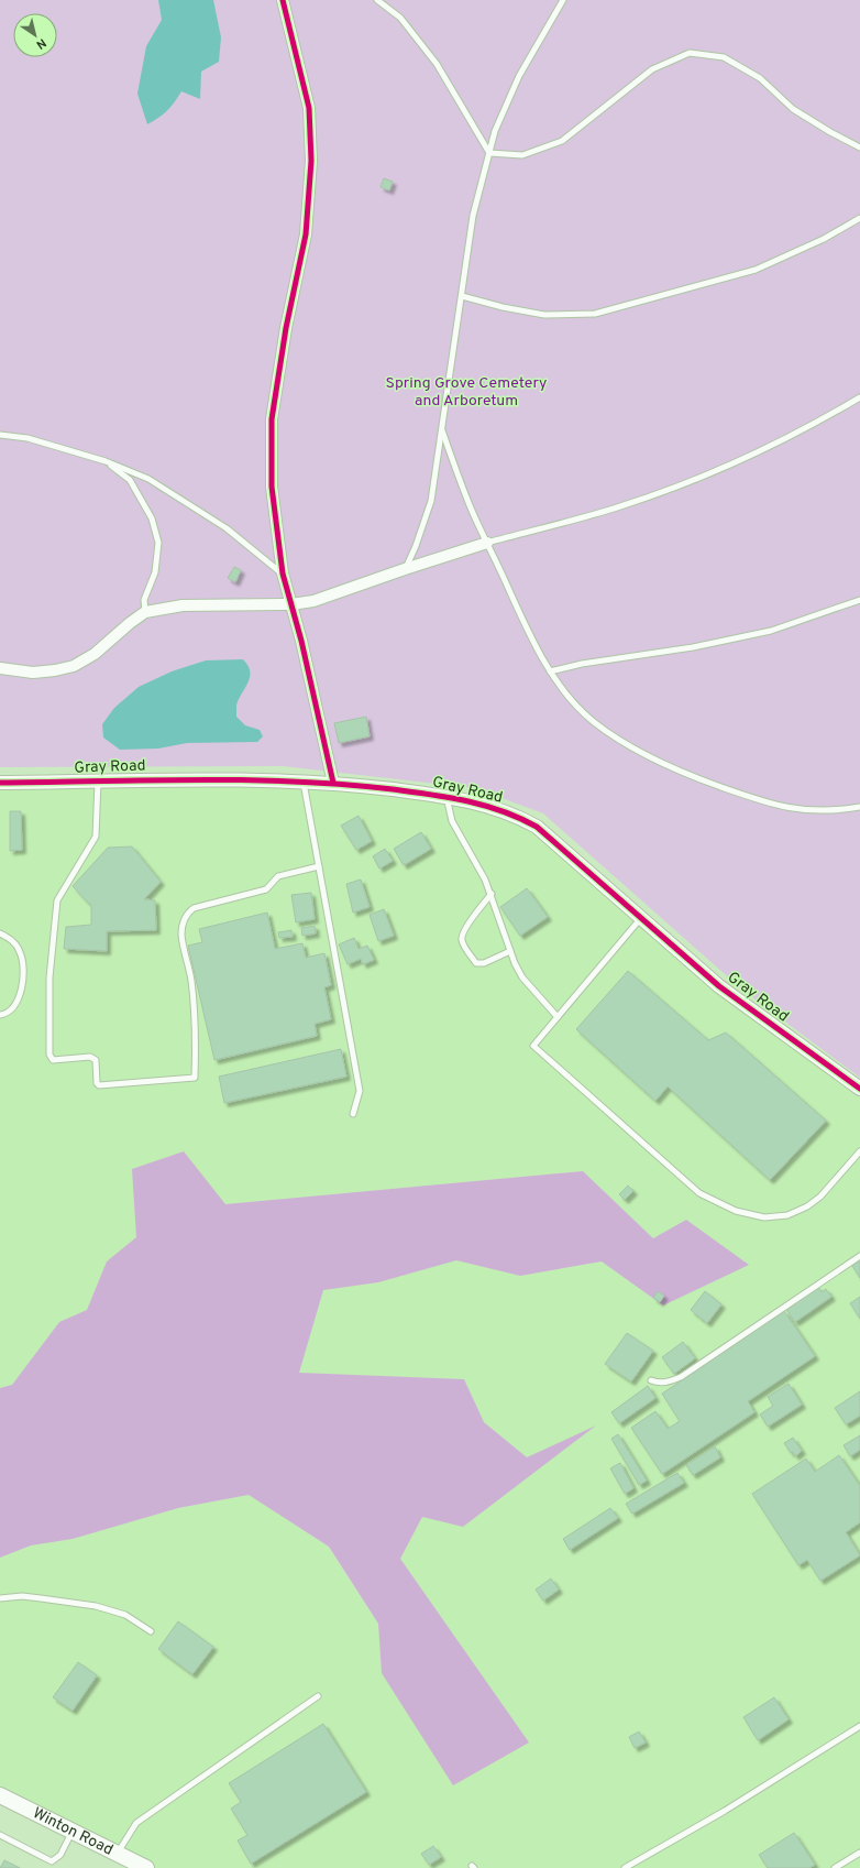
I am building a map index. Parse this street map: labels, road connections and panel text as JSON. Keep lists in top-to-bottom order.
{
  "streets": {
    "main road": ["Winton Road"],
    "street": ["Gray Road"]
  },
  "parks": ["Spring Grove Cemetery and Arboretum"],
  "north": "bottom right"
}
